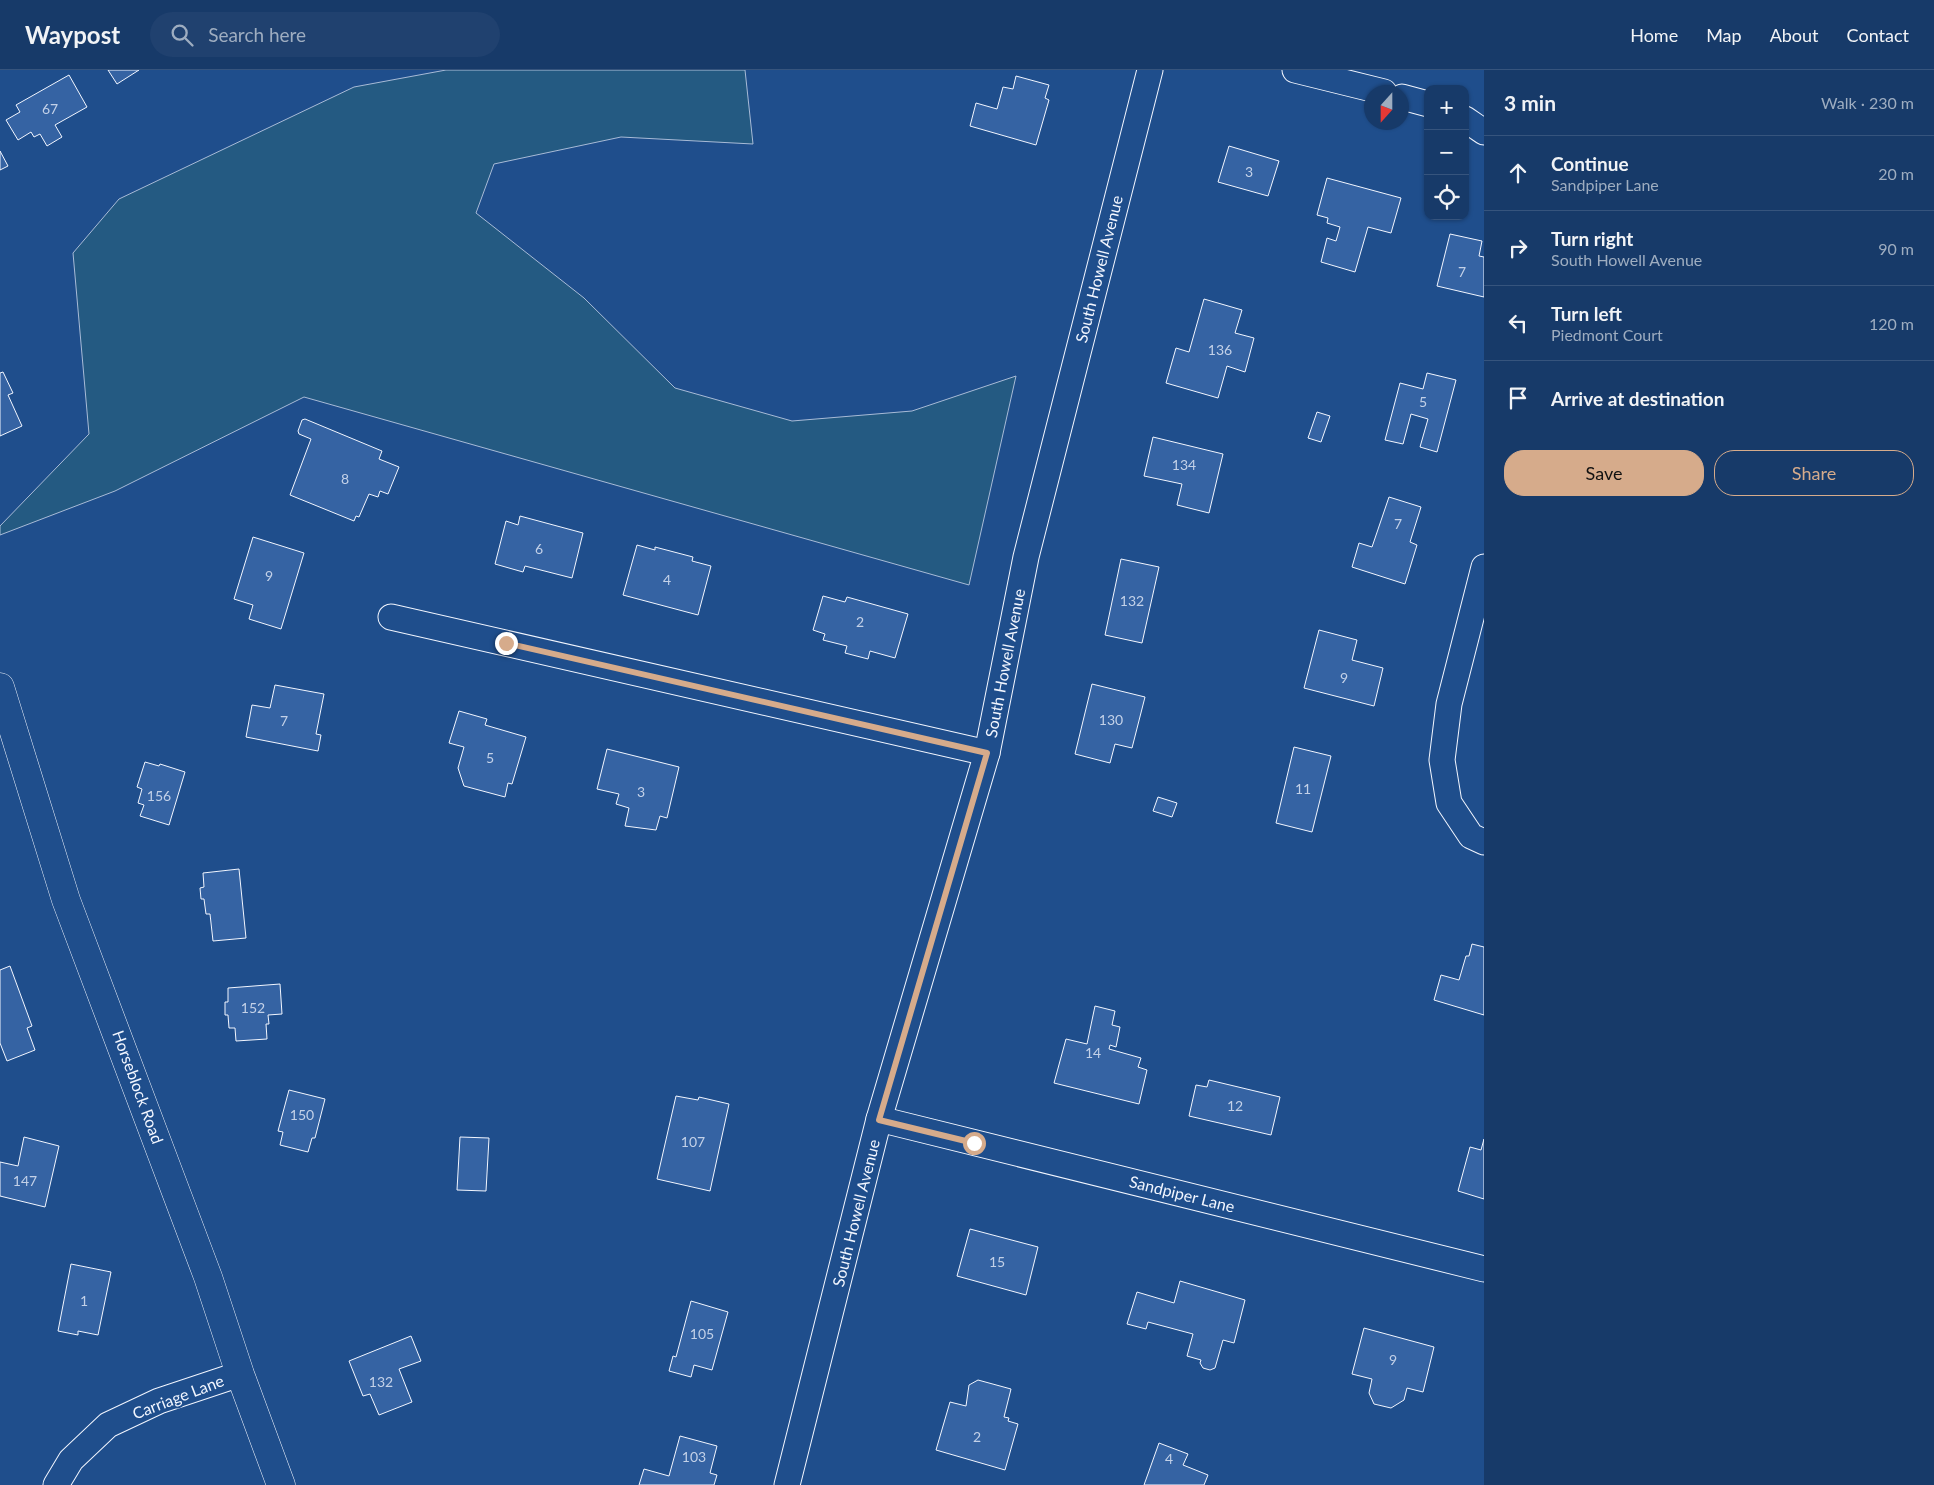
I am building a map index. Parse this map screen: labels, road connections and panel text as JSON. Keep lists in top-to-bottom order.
{
  "streets": {
    "street": [
      "South Howell Avenue",
      "Horseblock Road",
      "Sandpiper Lane",
      "Carriage Lane"
    ]
  },
  "crossings": [
    ["South Howell Avenue", "Sandpiper Lane"],
    ["Horseblock Road", "Carriage Lane"]
  ],
  "house_numbers": [
    "67",
    "3",
    "7",
    "136",
    "5",
    "134",
    "8",
    "7",
    "6",
    "9",
    "4",
    "132",
    "2",
    "9",
    "130",
    "7",
    "5",
    "11",
    "3",
    "156",
    "152",
    "14",
    "12",
    "150",
    "107",
    "147",
    "15",
    "1",
    "105",
    "9",
    "132",
    "2",
    "103",
    "4"
  ],
  "north": "bottom",
  "page": {
    "header": "Waypost",
    "search": "Search here",
    "nav": [
      "Home",
      "Map",
      "About",
      "Contact"
    ],
    "heading": ["3 min", "Walk · 230 m"],
    "map_buttons": ["+", "−"],
    "list": [
      ["Continue", "Sandpiper Lane", "20 m"],
      ["Turn right", "South Howell Avenue", "90 m"],
      ["Turn left", "Piedmont Court", "120 m"],
      "Arrive at destination"
    ],
    "buttons": ["Save", "Share"]
  }
}
